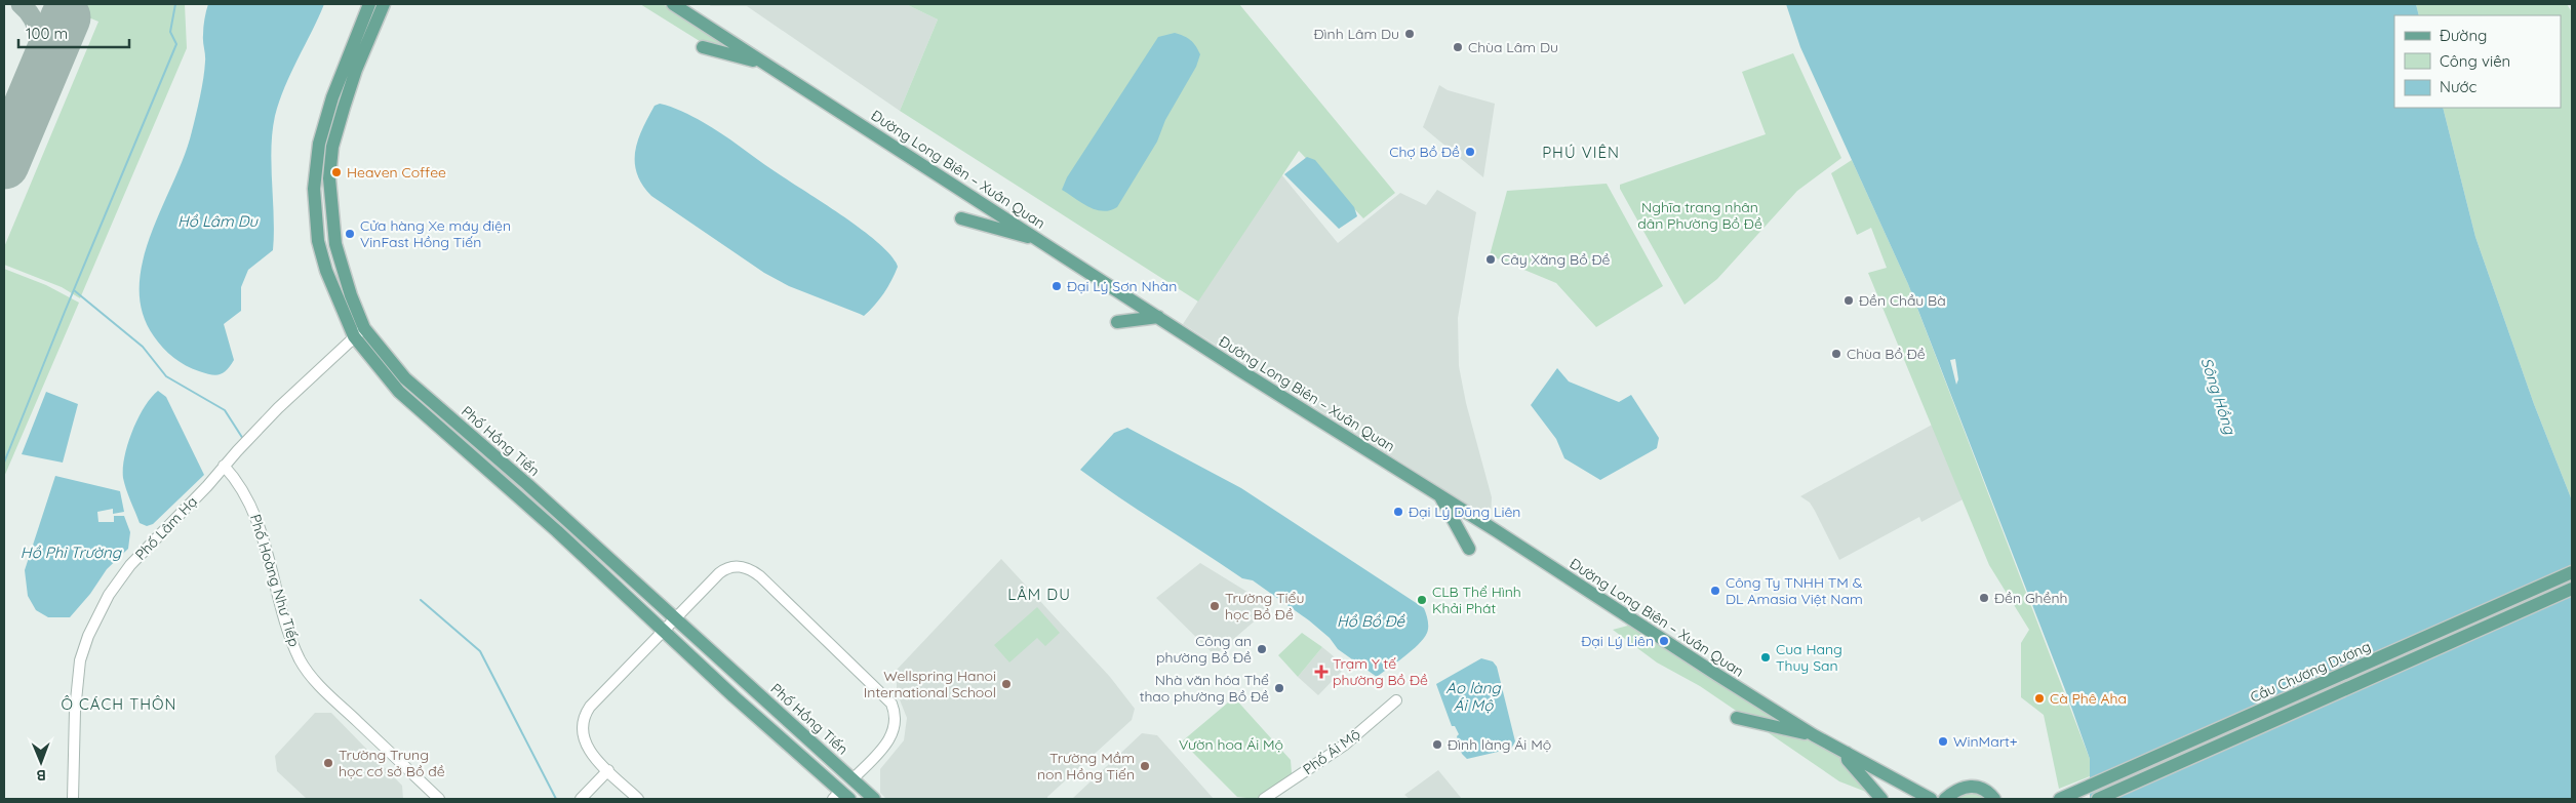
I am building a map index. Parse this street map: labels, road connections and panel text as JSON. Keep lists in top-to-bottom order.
{
  "streets": {
    "main road": ["Đường Long Biên – Xuân Quan", "Phố Hồng Tiến", "Cầu Chương Dương"],
    "street": ["Phố Lâm Hạ", "Phố Hoàng Như Tiếp", "Phố Ái Mộ"]
  },
  "crossings": [
    ["Phố Hồng Tiến", "Phố Lâm Hạ"],
    ["Phố Lâm Hạ", "Phố Hoàng Như Tiếp"]
  ],
  "districts": ["PHÚ VIÊN", "LÂM DU", "Ô CÁCH THÔN"],
  "water": [
    "Hồ Lâm Du",
    "Sông Hồng",
    "Hồ Phi Trường",
    "Hồ Bồ Đề",
    "Ao làng Ái Mộ"
  ],
  "parks": ["Nghĩa trang nhân dân Phường Bồ Đề", "Vườn hoa Ái Mộ"],
  "places": {
    "other": [
      "Đình Lâm Du",
      "Chùa Lâm Du",
      "Chợ Bồ Đề",
      "Heaven Coffee",
      "Cửa hàng Xe máy điện VinFast Hồng Tiến",
      "Cây Xăng Bồ Đề",
      "Đại Lý Sơn Nhàn",
      "Đền Chầu Bà",
      "Chùa Bồ Đề",
      "Đại Lý Dũng Liên",
      "Công Ty TNHH TM & DL Amasia Việt Nam",
      "Đền Ghềnh",
      "CLB Thể Hình Khải Phát",
      "Trường Tiểu học Bồ Đề",
      "Đại Lý Liên",
      "Công an phường Bồ Đề",
      "Cua Hang Thuy San",
      "Wellspring Hanoi International School",
      "Nhà văn hóa Thể thao phường Bồ Đề",
      "Cà Phê Aha",
      "WinMart+",
      "Đình làng Ái Mộ",
      "Trường Trung học cơ sở Bồ đề",
      "Trường Mầm non Hồng Tiến"
    ],
    "health": ["Trạm Y tế phường Bồ Đề"]
  },
  "legend": ["Đường", "Công viên", "Nước"],
  "scale_bar": "100 m",
  "north": "bottom"
}
